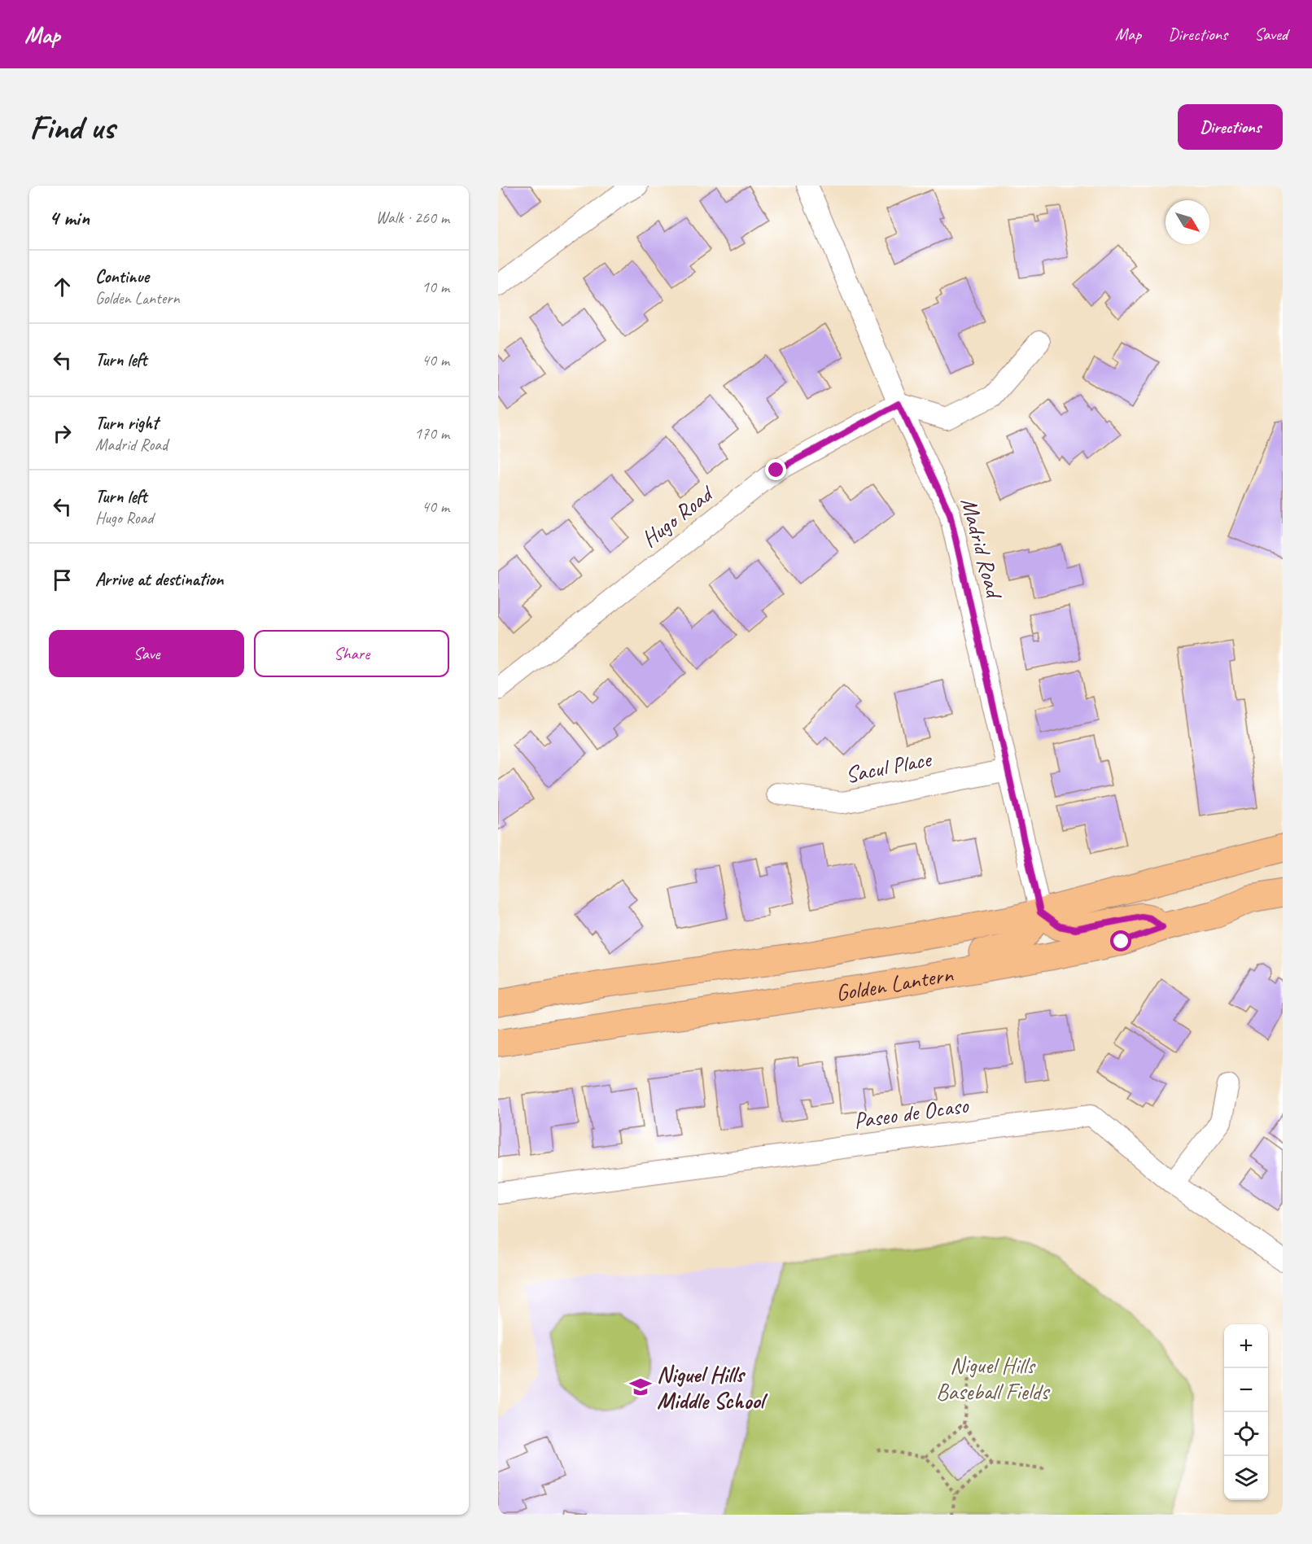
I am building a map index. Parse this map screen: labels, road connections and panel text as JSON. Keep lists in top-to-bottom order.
{
  "streets": {
    "main road": ["Golden Lantern"],
    "street": [
      "Hugo Road",
      "Madrid Road",
      "Sacul Place",
      "Paseo de Ocaso"
    ]
  },
  "crossings": [
    ["Hugo Road", "Madrid Road"],
    ["Madrid Road", "Sacul Place"],
    ["Madrid Road", "Golden Lantern"]
  ],
  "parks": ["Niguel Hills Baseball Fields"],
  "places": {
    "school or university": ["Niguel Hills Middle School"]
  },
  "north": "bottom right",
  "page": {
    "header": "Map",
    "nav": ["Map", "Directions", "Saved"],
    "buttons": [
      "Directions",
      ["Save", "Share"]
    ],
    "title": "Find us",
    "heading": ["4 min", "Walk · 260 m"],
    "list": [
      ["Continue", "Golden Lantern", "10 m"],
      ["Turn left", "40 m"],
      ["Turn right", "Madrid Road", "170 m"],
      ["Turn left", "Hugo Road", "40 m"],
      "Arrive at destination"
    ],
    "map_buttons": ["+", "−"]
  }
}
